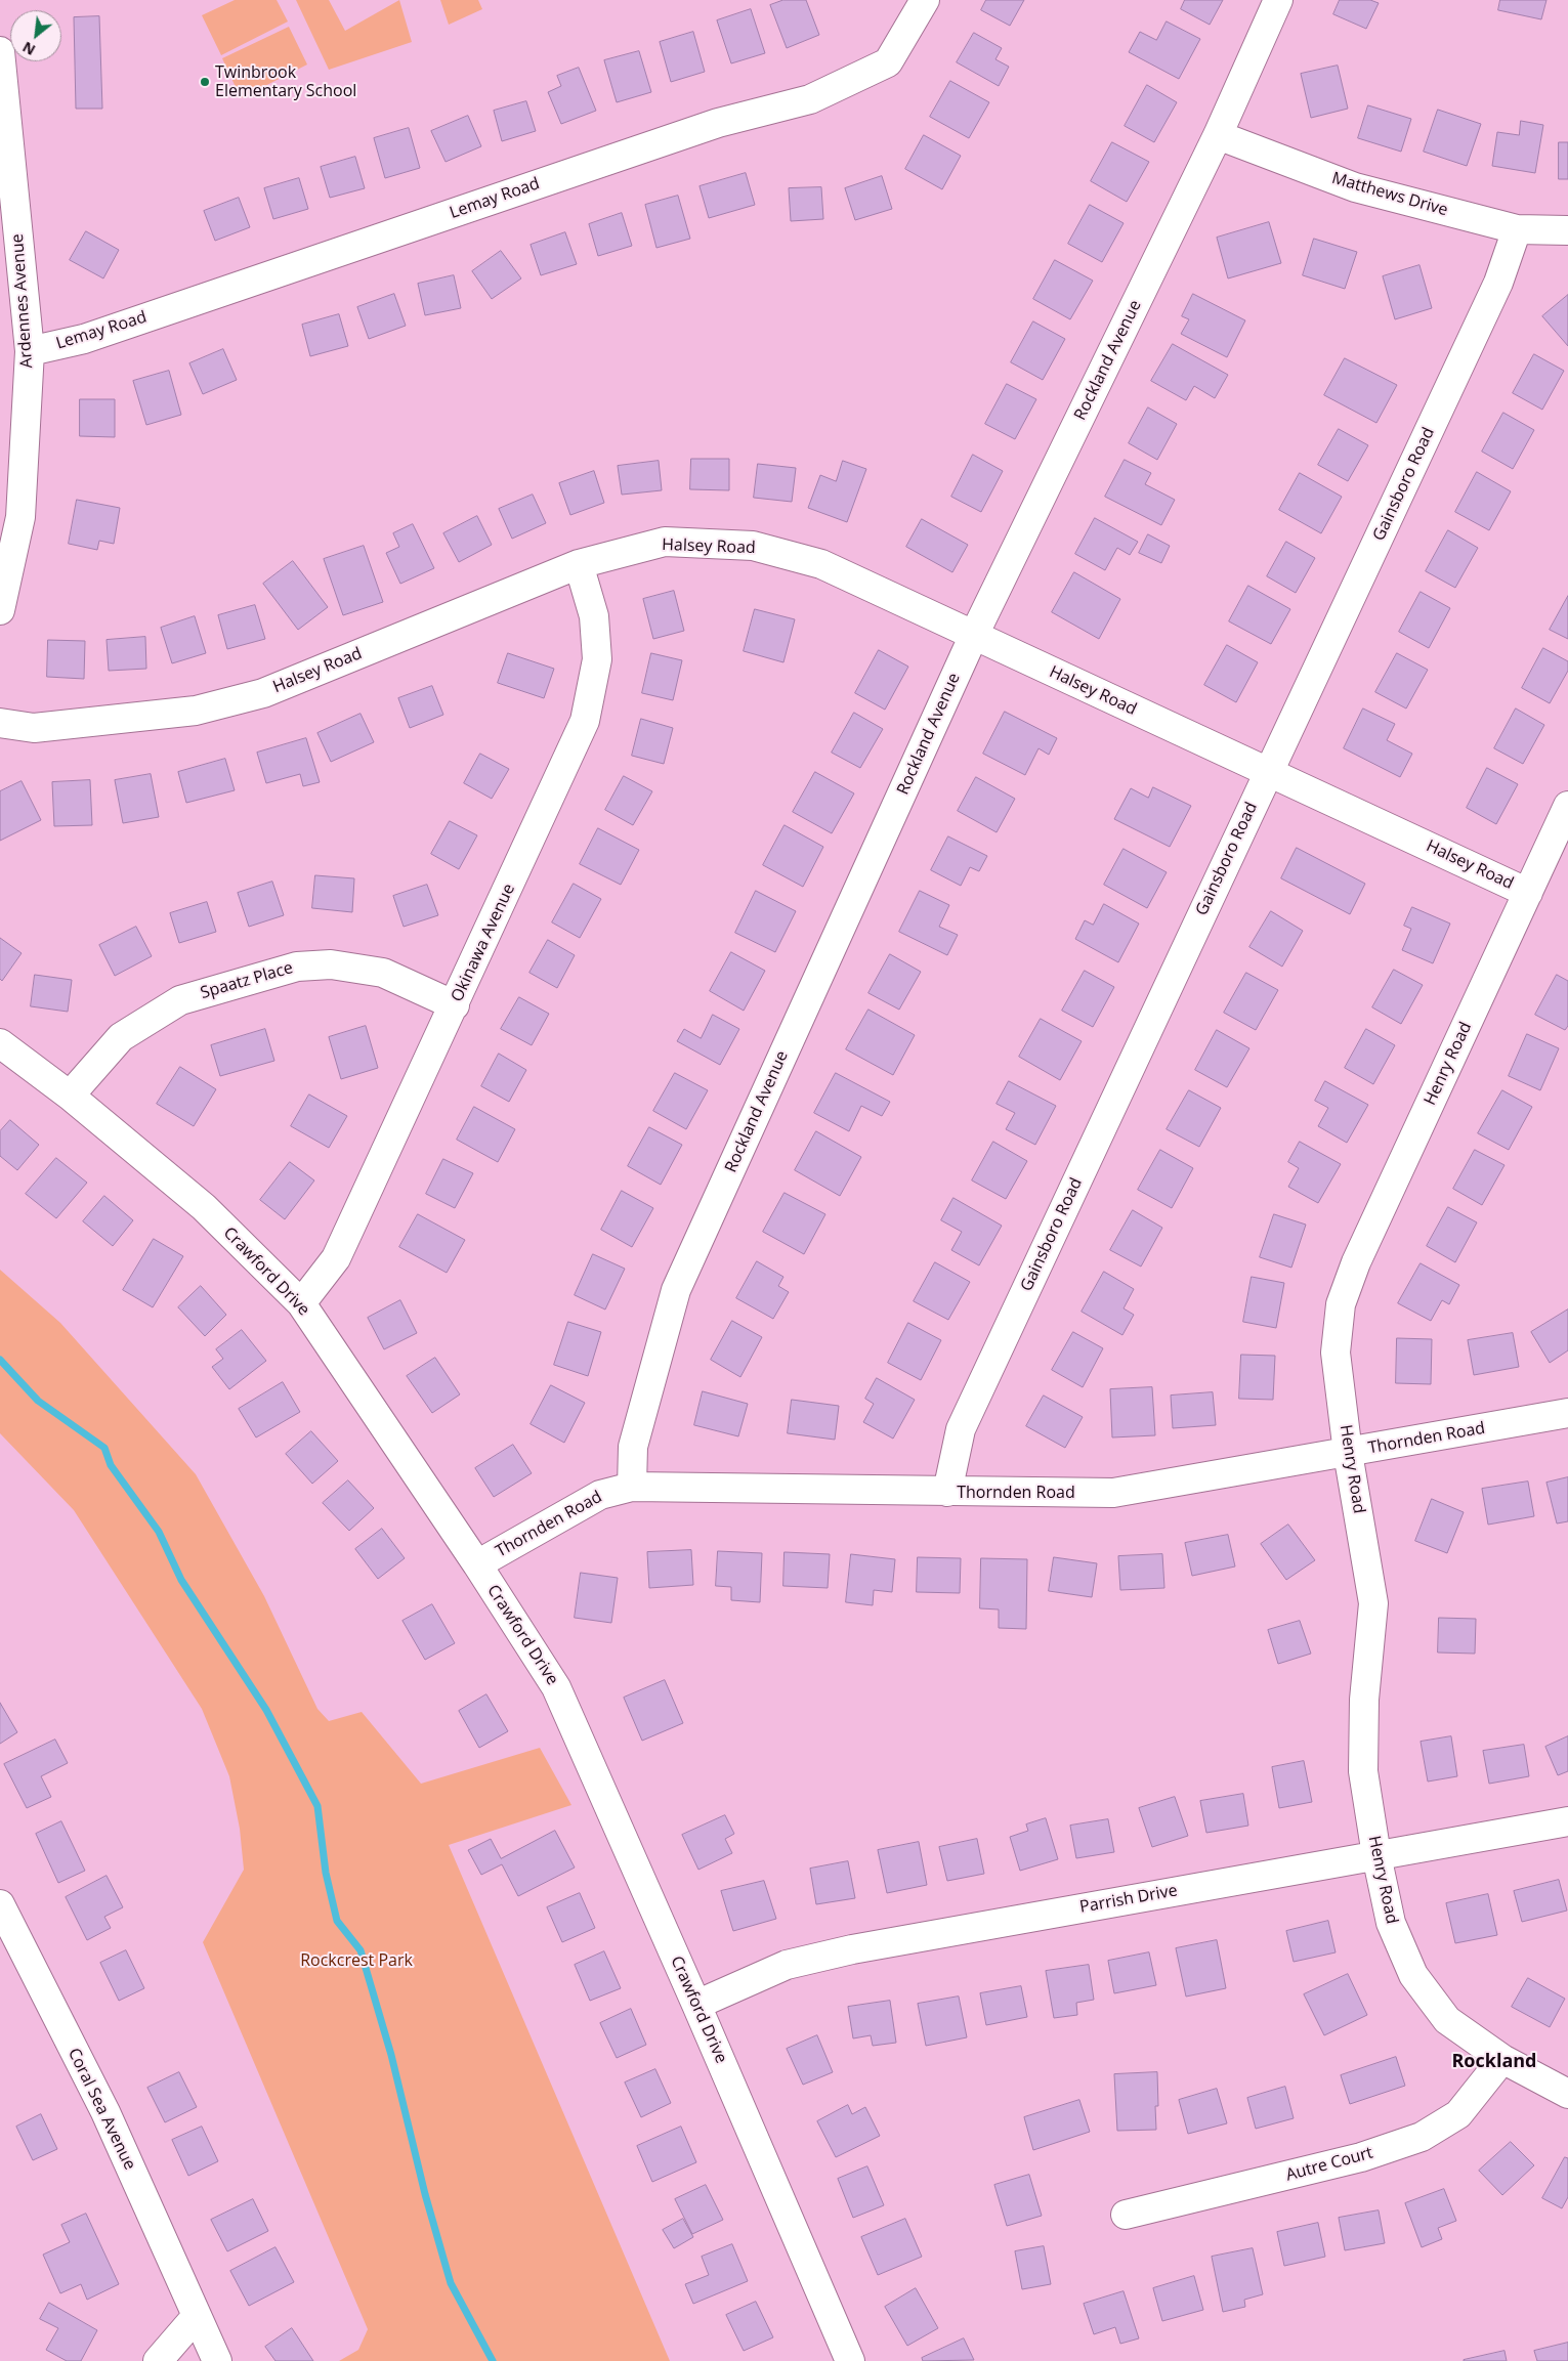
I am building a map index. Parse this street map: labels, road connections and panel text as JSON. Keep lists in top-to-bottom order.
{
  "streets": {
    "street": [
      "Matthews Drive",
      "Lemay Road",
      "Ardennes Avenue",
      "Rockland Avenue",
      "Gainsboro Road",
      "Halsey Road",
      "Okinawa Avenue",
      "Spaatz Place",
      "Henry Road",
      "Crawford Drive",
      "Thornden Road",
      "Parrish Drive",
      "Coral Sea Avenue",
      "Autre Court"
    ]
  },
  "crossings": [
    ["Matthews Drive", "Rockland Avenue"],
    ["Matthews Drive", "Gainsboro Road"],
    ["Lemay Road", "Ardennes Avenue"],
    ["Rockland Avenue", "Halsey Road"],
    ["Rockland Avenue", "Thornden Road"],
    ["Gainsboro Road", "Halsey Road"],
    ["Gainsboro Road", "Thornden Road"],
    ["Halsey Road", "Okinawa Avenue"],
    ["Halsey Road", "Henry Road"],
    ["Okinawa Avenue", "Spaatz Place"],
    ["Okinawa Avenue", "Crawford Drive"],
    ["Spaatz Place", "Crawford Drive"],
    ["Henry Road", "Thornden Road"],
    ["Henry Road", "Parrish Drive"],
    ["Henry Road", "Autre Court"],
    ["Crawford Drive", "Thornden Road"],
    ["Crawford Drive", "Parrish Drive"]
  ],
  "districts": ["Rockland"],
  "parks": ["Rockcrest Park"],
  "places": ["Twinbrook Elementary School"],
  "north": "bottom left"
}
